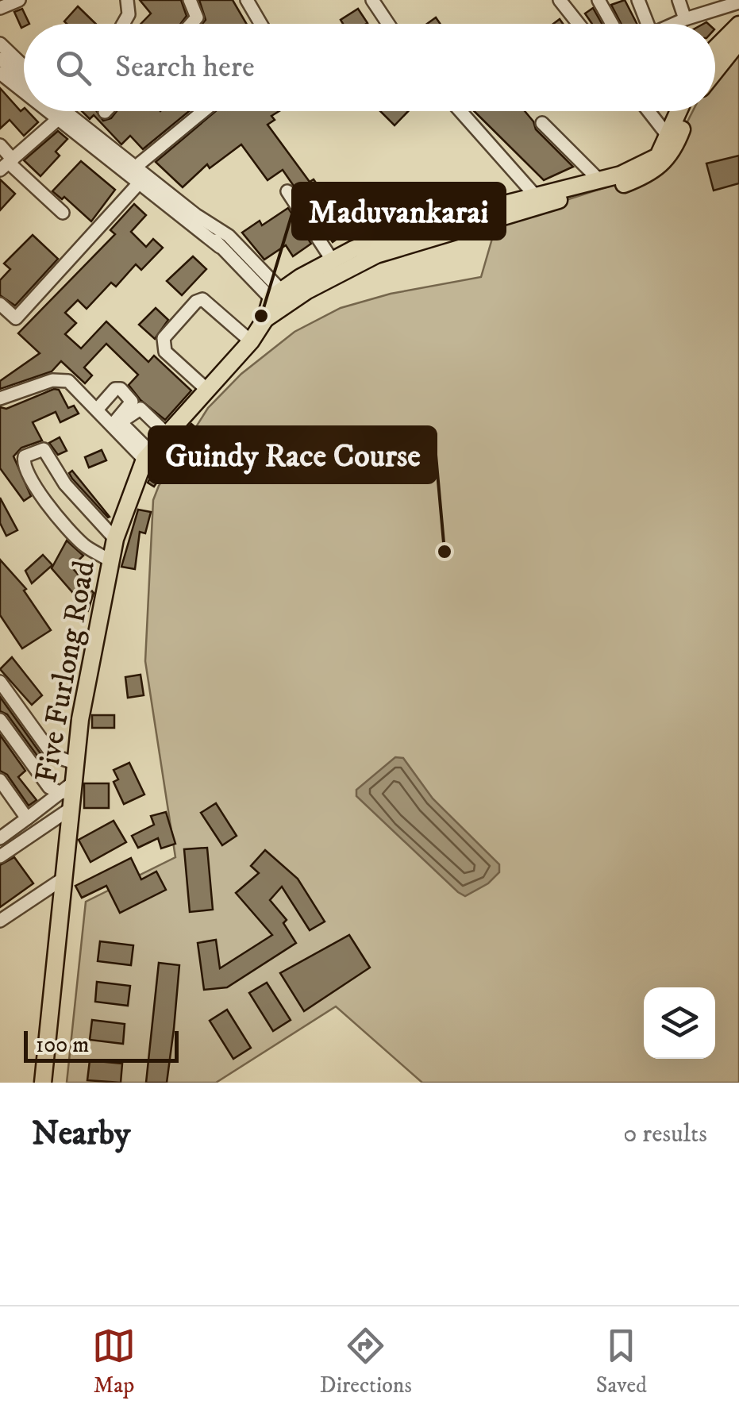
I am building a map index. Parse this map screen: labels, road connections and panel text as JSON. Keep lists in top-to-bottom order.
{
  "streets": {
    "main road": ["Five Furlong Road"]
  },
  "places": ["Maduvankarai", "Guindy Race Course"],
  "scale_bar": "100 m",
  "page": {
    "search": "Search here",
    "scale": "100 m",
    "heading": ["Nearby", "0 results"],
    "nav": ["Map", "Directions", "Saved"]
  }
}
